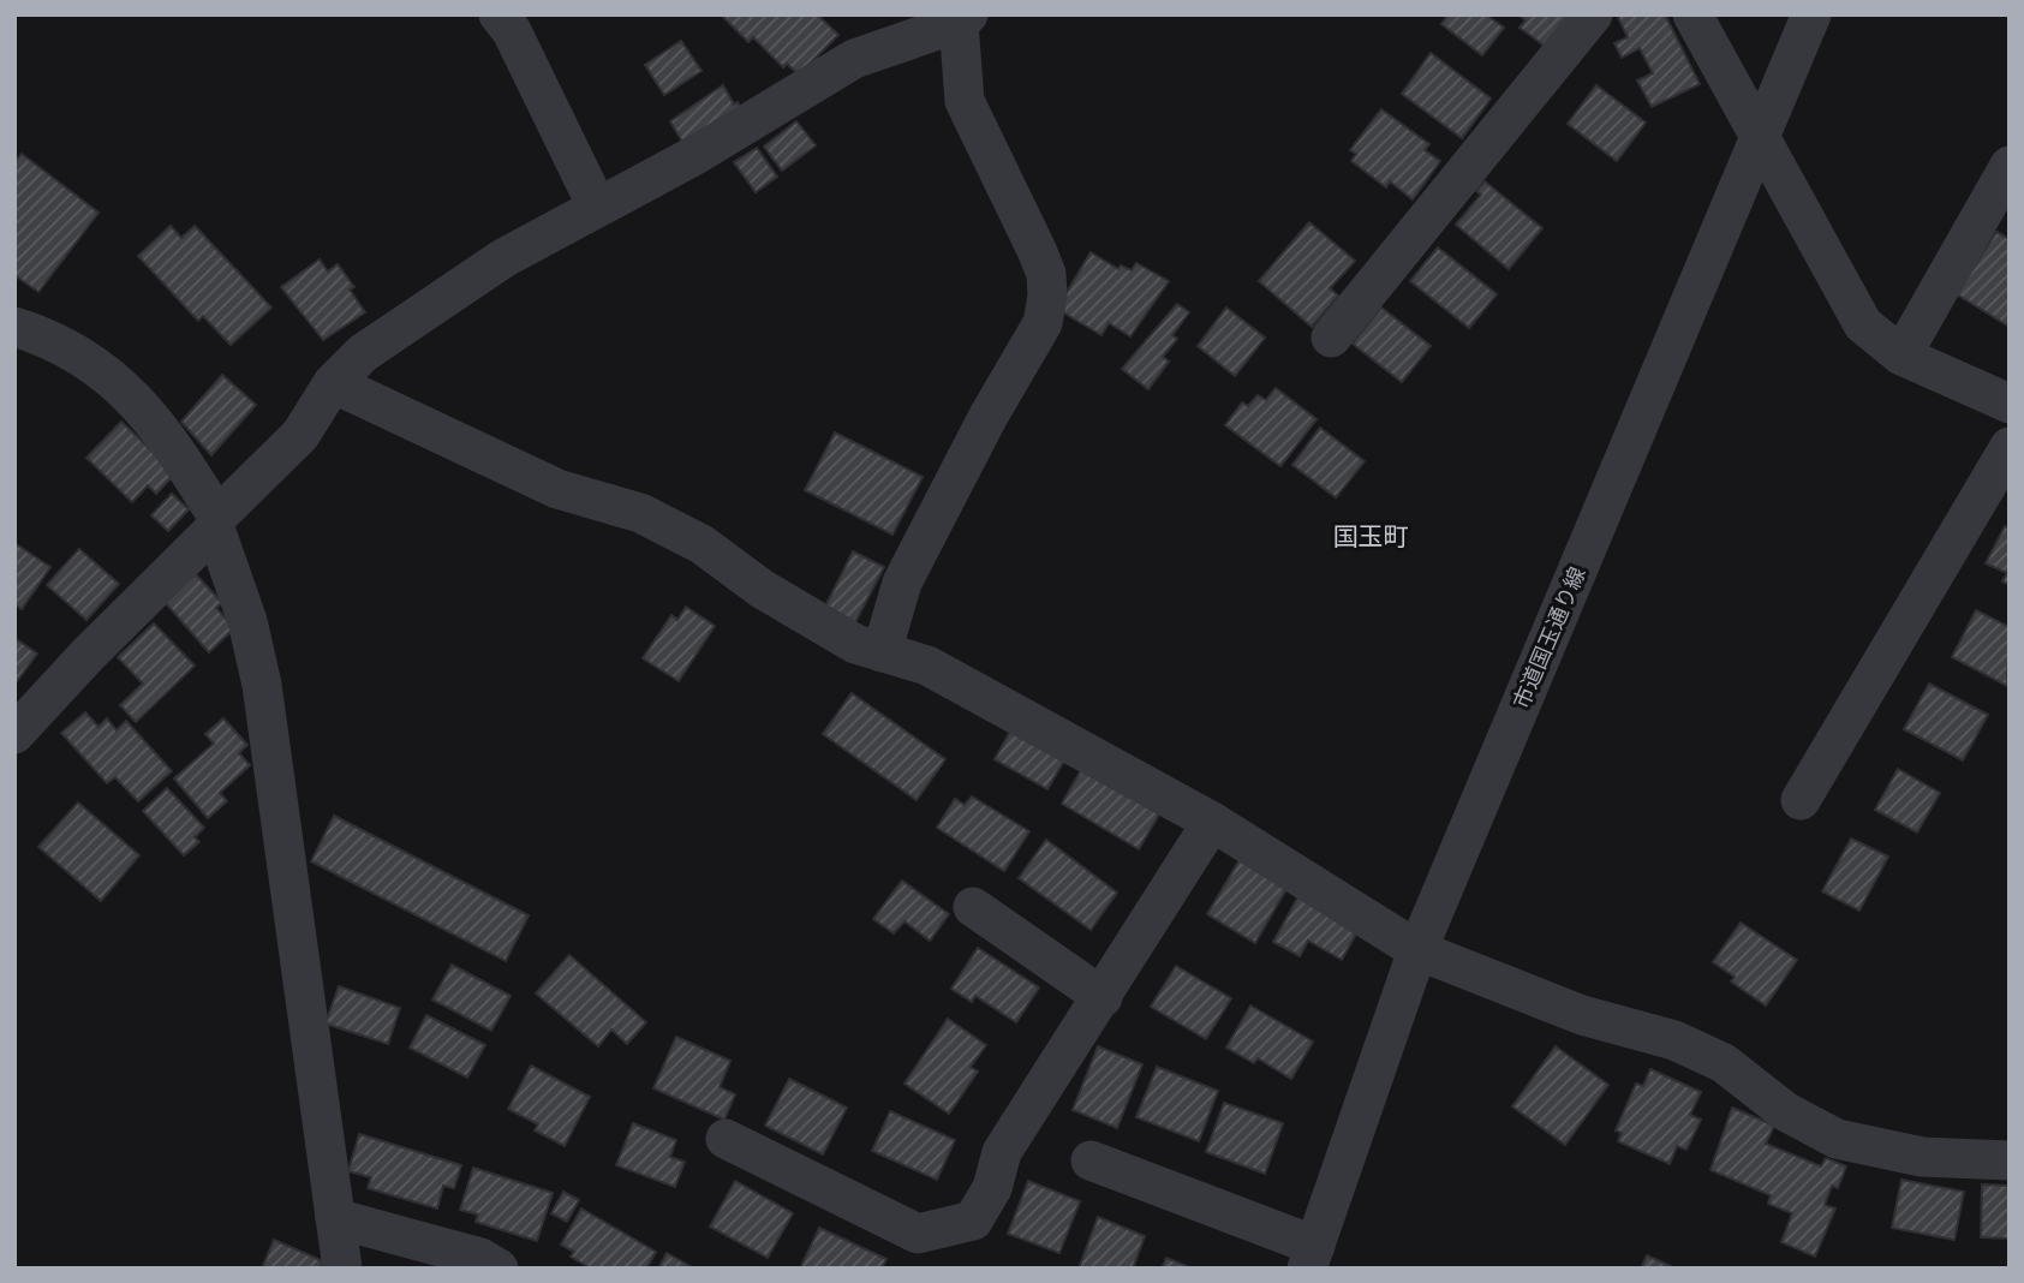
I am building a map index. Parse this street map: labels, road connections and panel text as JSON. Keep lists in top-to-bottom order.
{
  "streets": {
    "street": ["市道国玉通り線"]
  },
  "districts": ["国玉町"]
}
